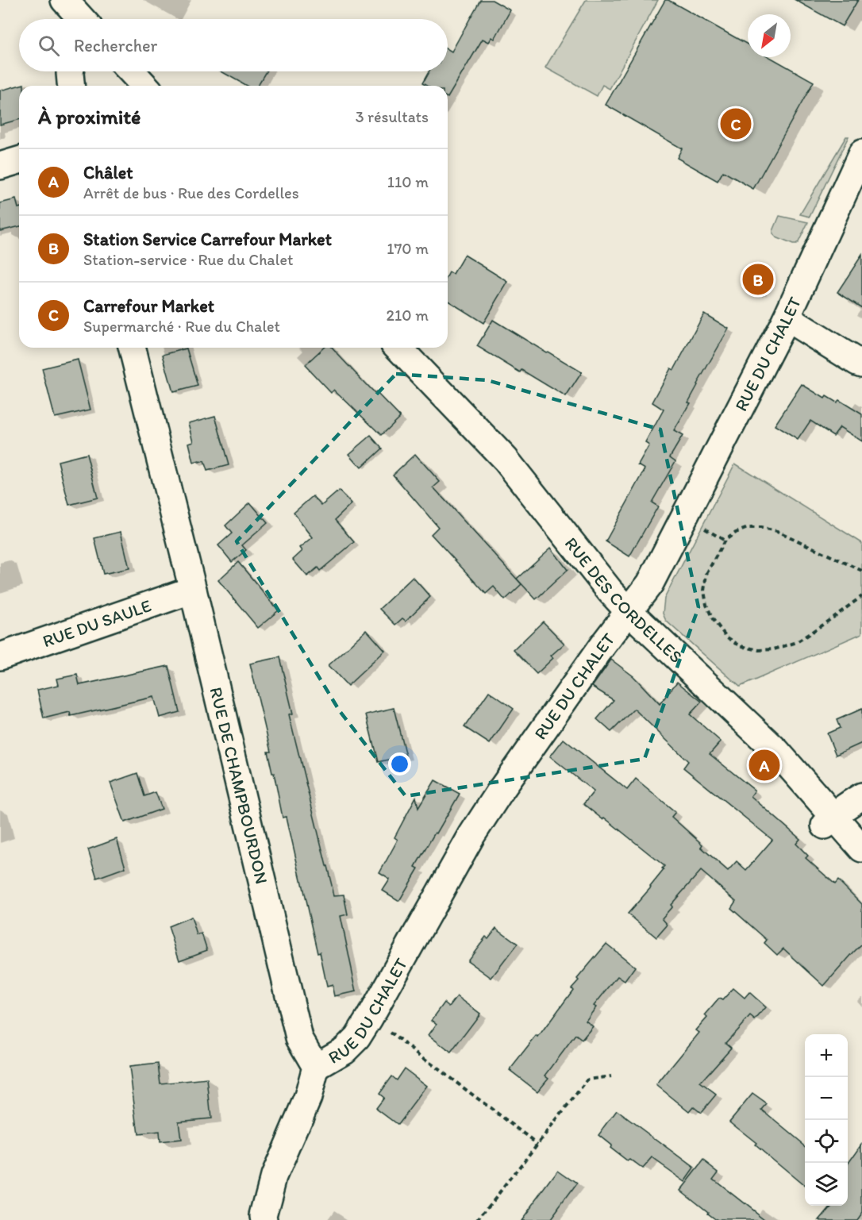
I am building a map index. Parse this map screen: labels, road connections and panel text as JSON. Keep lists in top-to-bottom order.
{
  "streets": {
    "street": [
      "RUE DU CHALET",
      "RUE DES CORDELLES",
      "RUE DU SAULE",
      "RUE DE CHAMPBOURDON"
    ]
  },
  "crossings": [
    ["RUE DU CHALET", "RUE DES CORDELLES"],
    ["RUE DU CHALET", "RUE DE CHAMPBOURDON"],
    ["RUE DU SAULE", "RUE DE CHAMPBOURDON"]
  ],
  "north": "bottom left",
  "page": {
    "search": "Rechercher",
    "heading": ["À proximité", "3 résultats"],
    "pins": ["C", "B", "A"],
    "list": [
      {
        "mark": "A",
        "name": "Châlet",
        "note": "Arrêt de bus · Rue des Cordelles",
        "value": "110 m"
      },
      {
        "mark": "B",
        "name": "Station Service Carrefour Market",
        "note": "Station-service · Rue du Chalet",
        "value": "170 m"
      },
      {
        "mark": "C",
        "name": "Carrefour Market",
        "note": "Supermarché · Rue du Chalet",
        "value": "210 m"
      }
    ],
    "map_buttons": ["+", "−"]
  }
}
